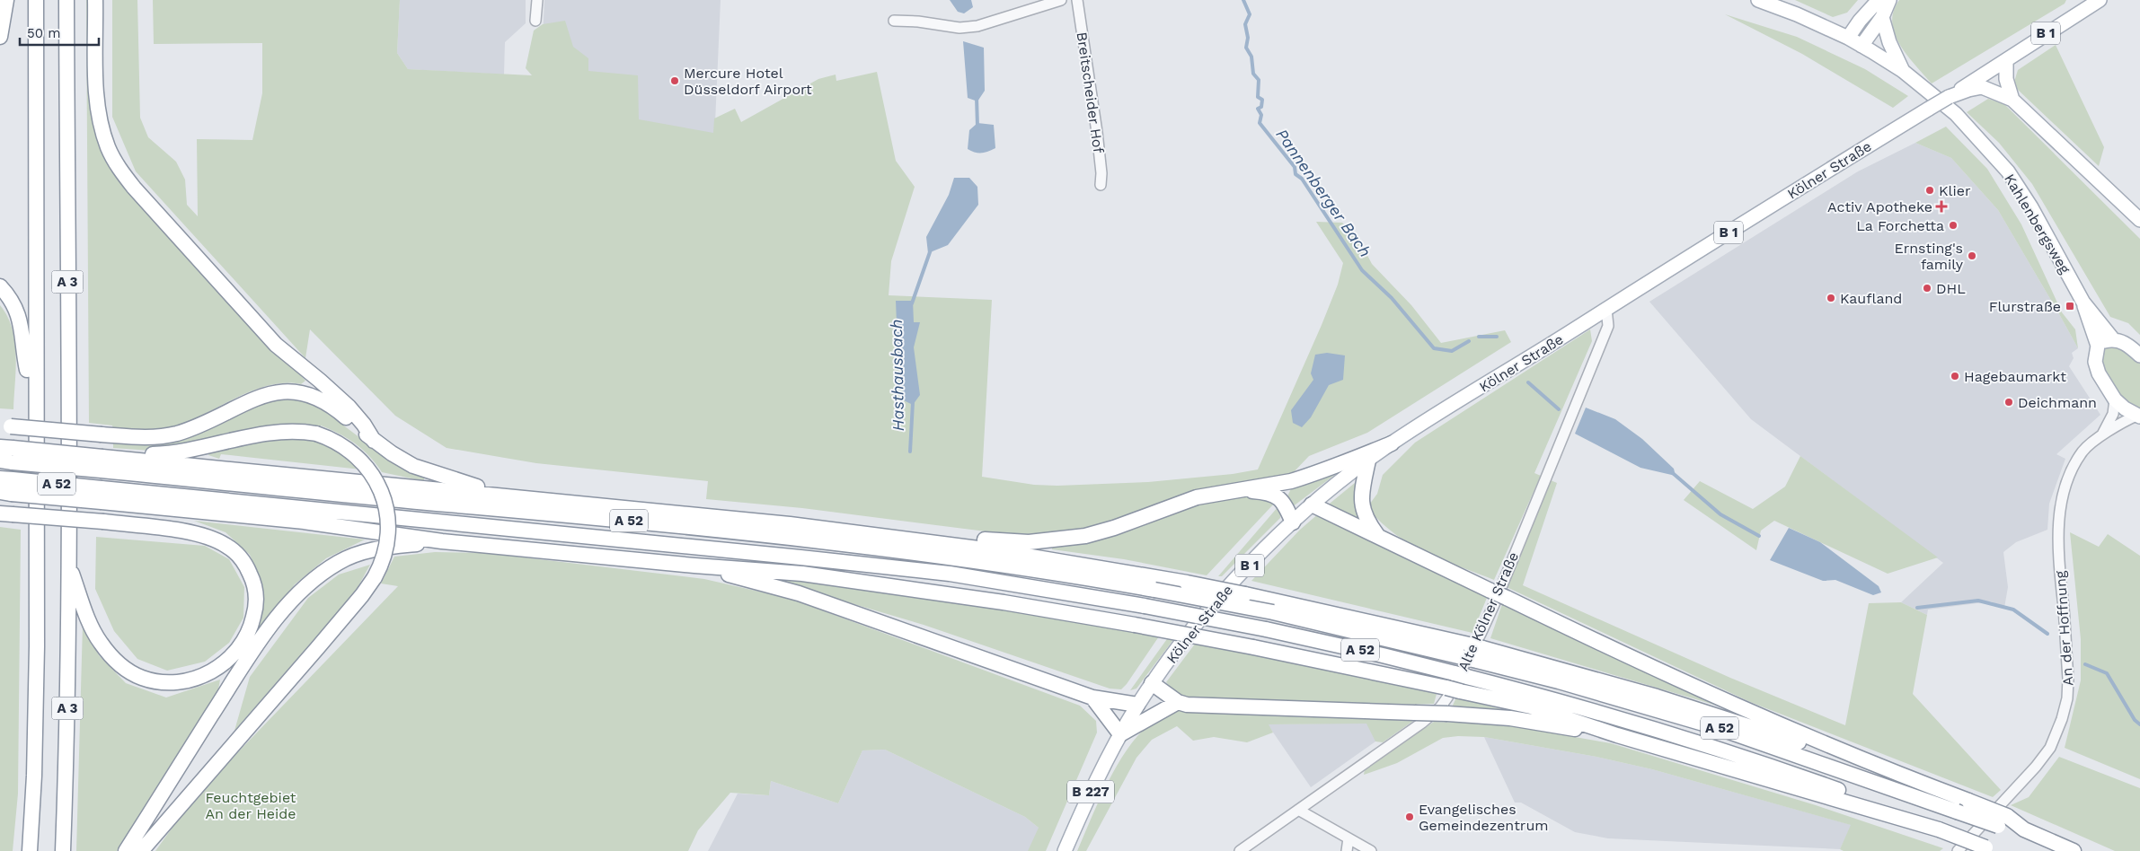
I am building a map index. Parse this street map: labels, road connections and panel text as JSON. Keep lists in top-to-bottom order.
{
  "streets": {
    "highway": ["A 3", "A 52"],
    "main road": [
      "B 1",
      "Kölner Straße",
      "Kahlenbergsweg",
      "B 227"
    ],
    "street": ["Breitscheider Hof", "Alte Kölner Straße", "An der Hoffnung"]
  },
  "crossings": [
    ["Kölner Straße", "Alte Kölner Straße"],
    ["Kahlenbergsweg", "An der Hoffnung"]
  ],
  "water": ["Pannenberger Bach", "Hasthausbach"],
  "parks": ["Feuchtgebiet An der Heide"],
  "places": {
    "other": [
      "Mercure Hotel Düsseldorf Airport",
      "Klier",
      "La Forchetta",
      "Ernsting's family",
      "DHL",
      "Kaufland",
      "Hagebaumarkt",
      "Deichmann",
      "Evangelisches Gemeindezentrum"
    ],
    "health": ["Activ Apotheke"],
    "transit": ["Flurstraße"]
  },
  "scale_bar": "50 m"
}
